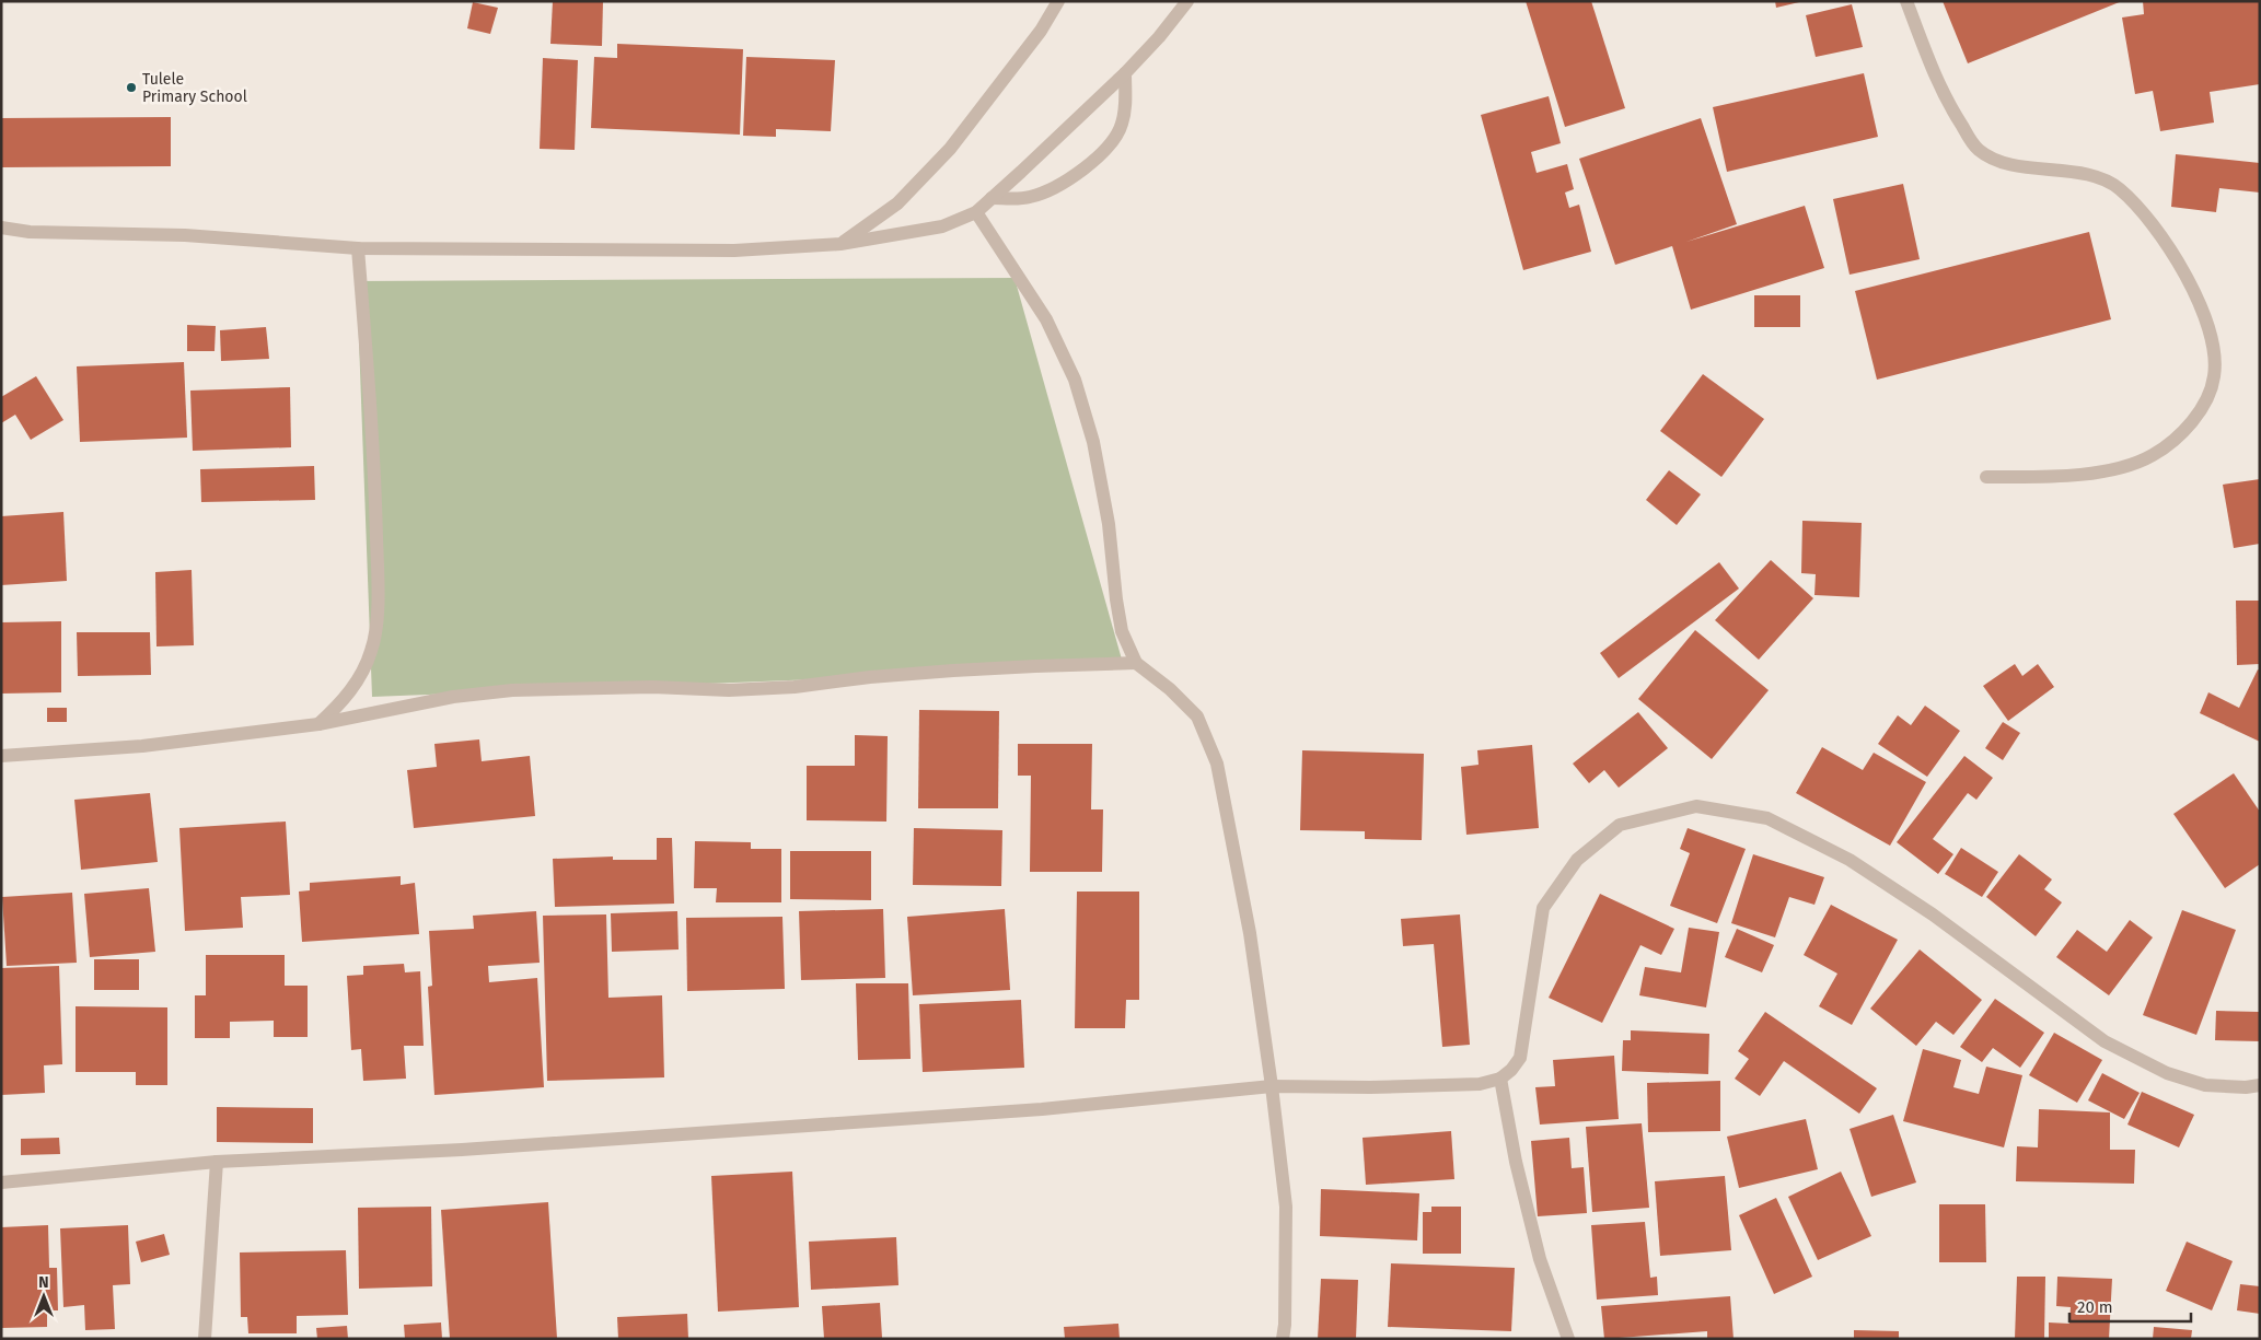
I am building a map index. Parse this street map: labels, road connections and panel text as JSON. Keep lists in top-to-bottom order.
{
  "places": ["Tulele Primary School"],
  "scale_bar": "20 m",
  "north": "top"
}
